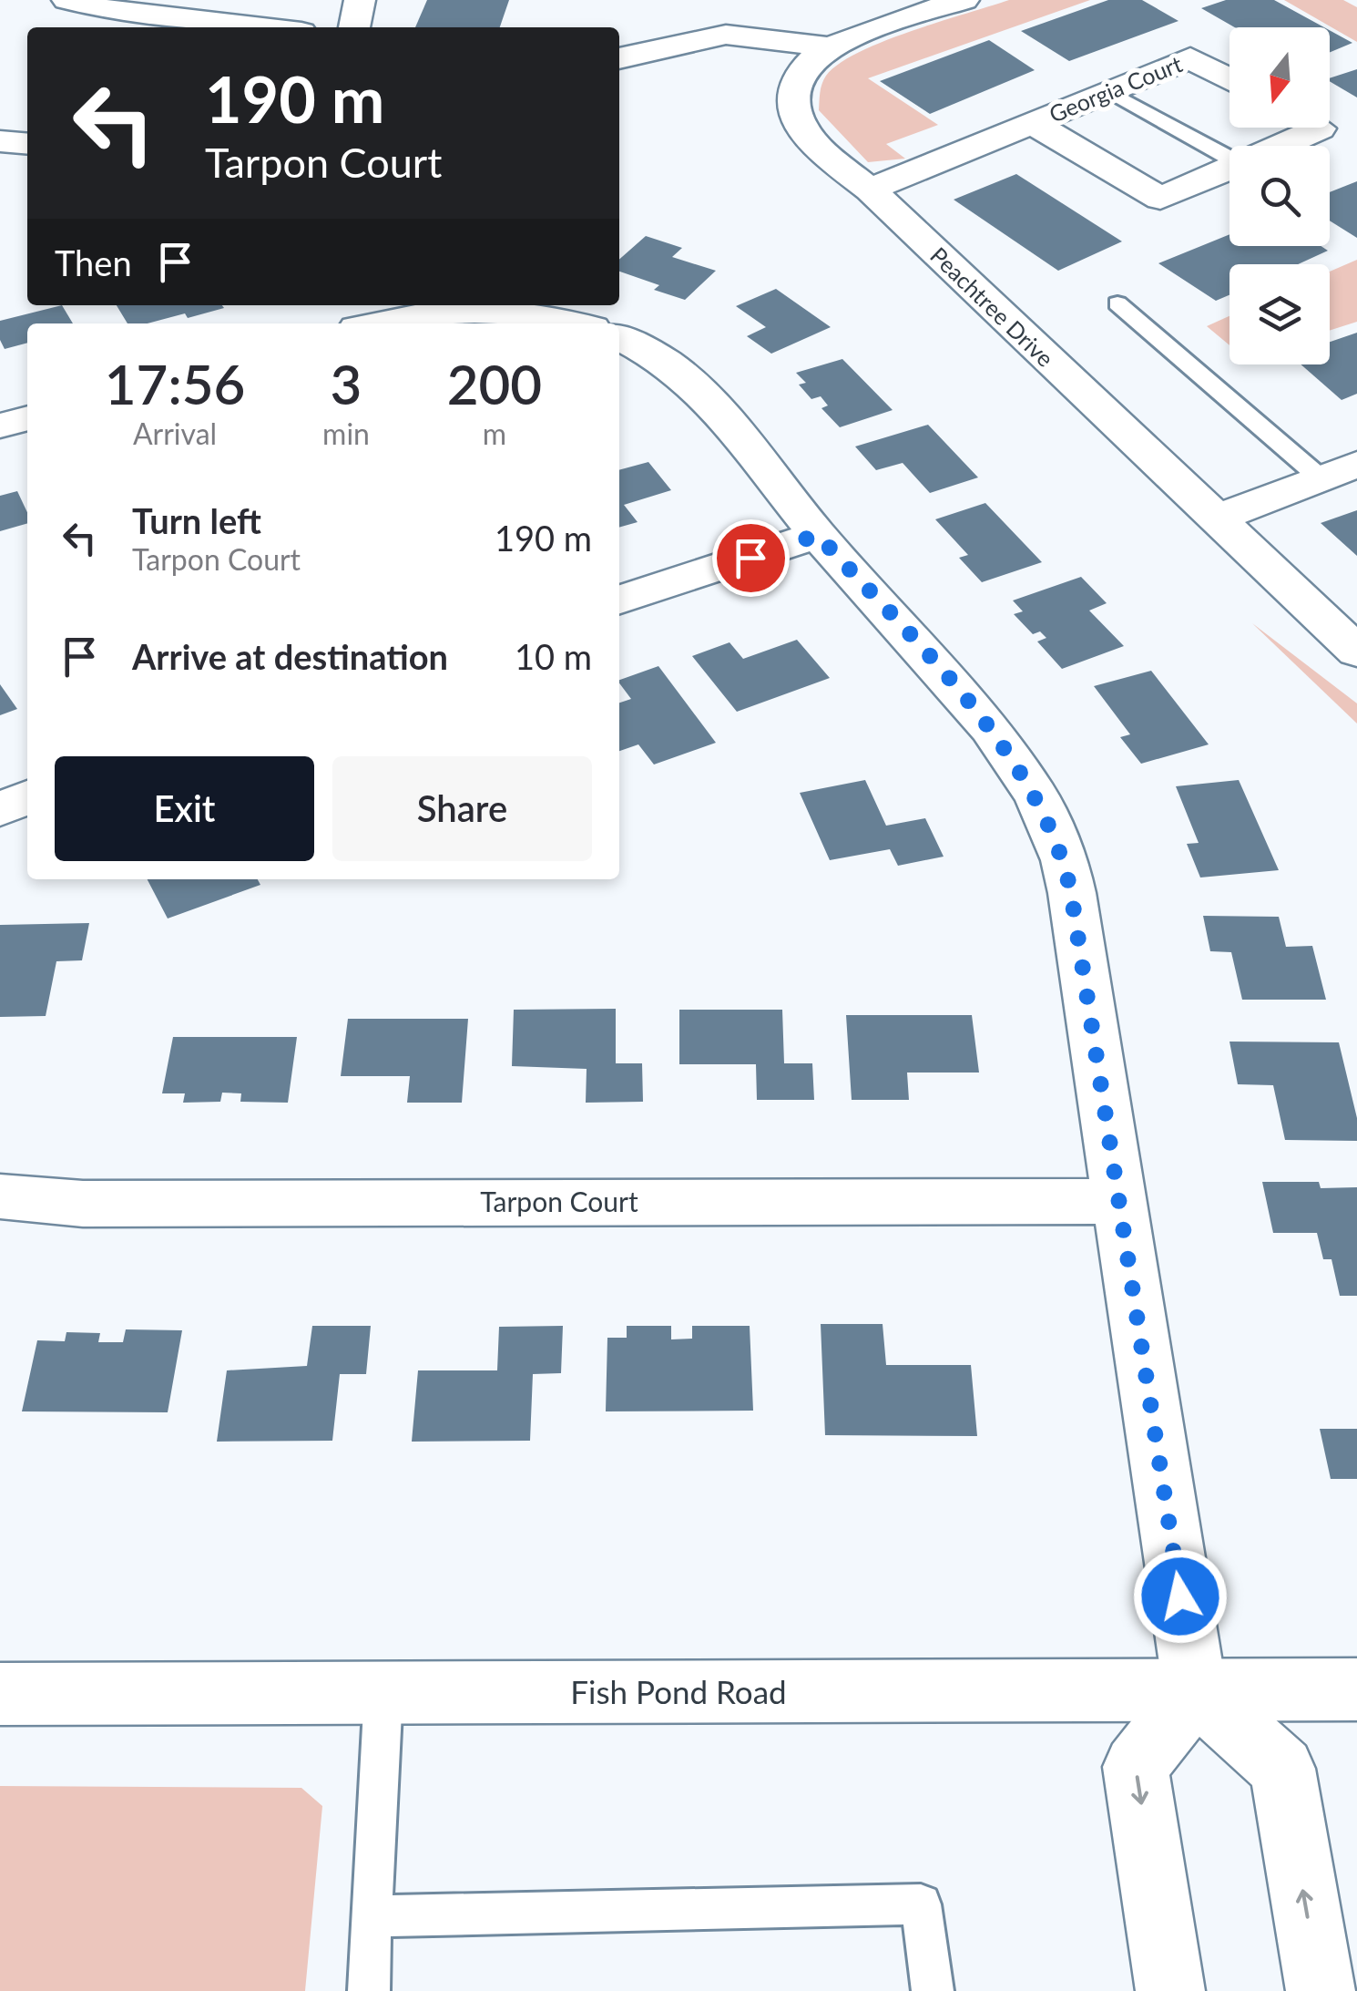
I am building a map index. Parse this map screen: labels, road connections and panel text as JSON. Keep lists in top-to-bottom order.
{
  "streets": {
    "street": [
      "Georgia Court",
      "Peachtree Drive",
      "Tarpon Court",
      "Fish Pond Road"
    ]
  },
  "crossings": [
    ["Georgia Court", "Peachtree Drive"]
  ],
  "north": "bottom",
  "page": {
    "turn": ["190 m", "Tarpon Court"],
    "then": "Then",
    "eta": [
      "17:56",
      "Arrival",
      "3",
      "min",
      "200",
      "m"
    ],
    "list": [
      {
        "name": "Turn left",
        "note": "Tarpon Court",
        "value": "190 m"
      },
      {
        "name": "Arrive at destination",
        "value": "10 m"
      }
    ],
    "buttons": ["Exit", "Share"]
  }
}
